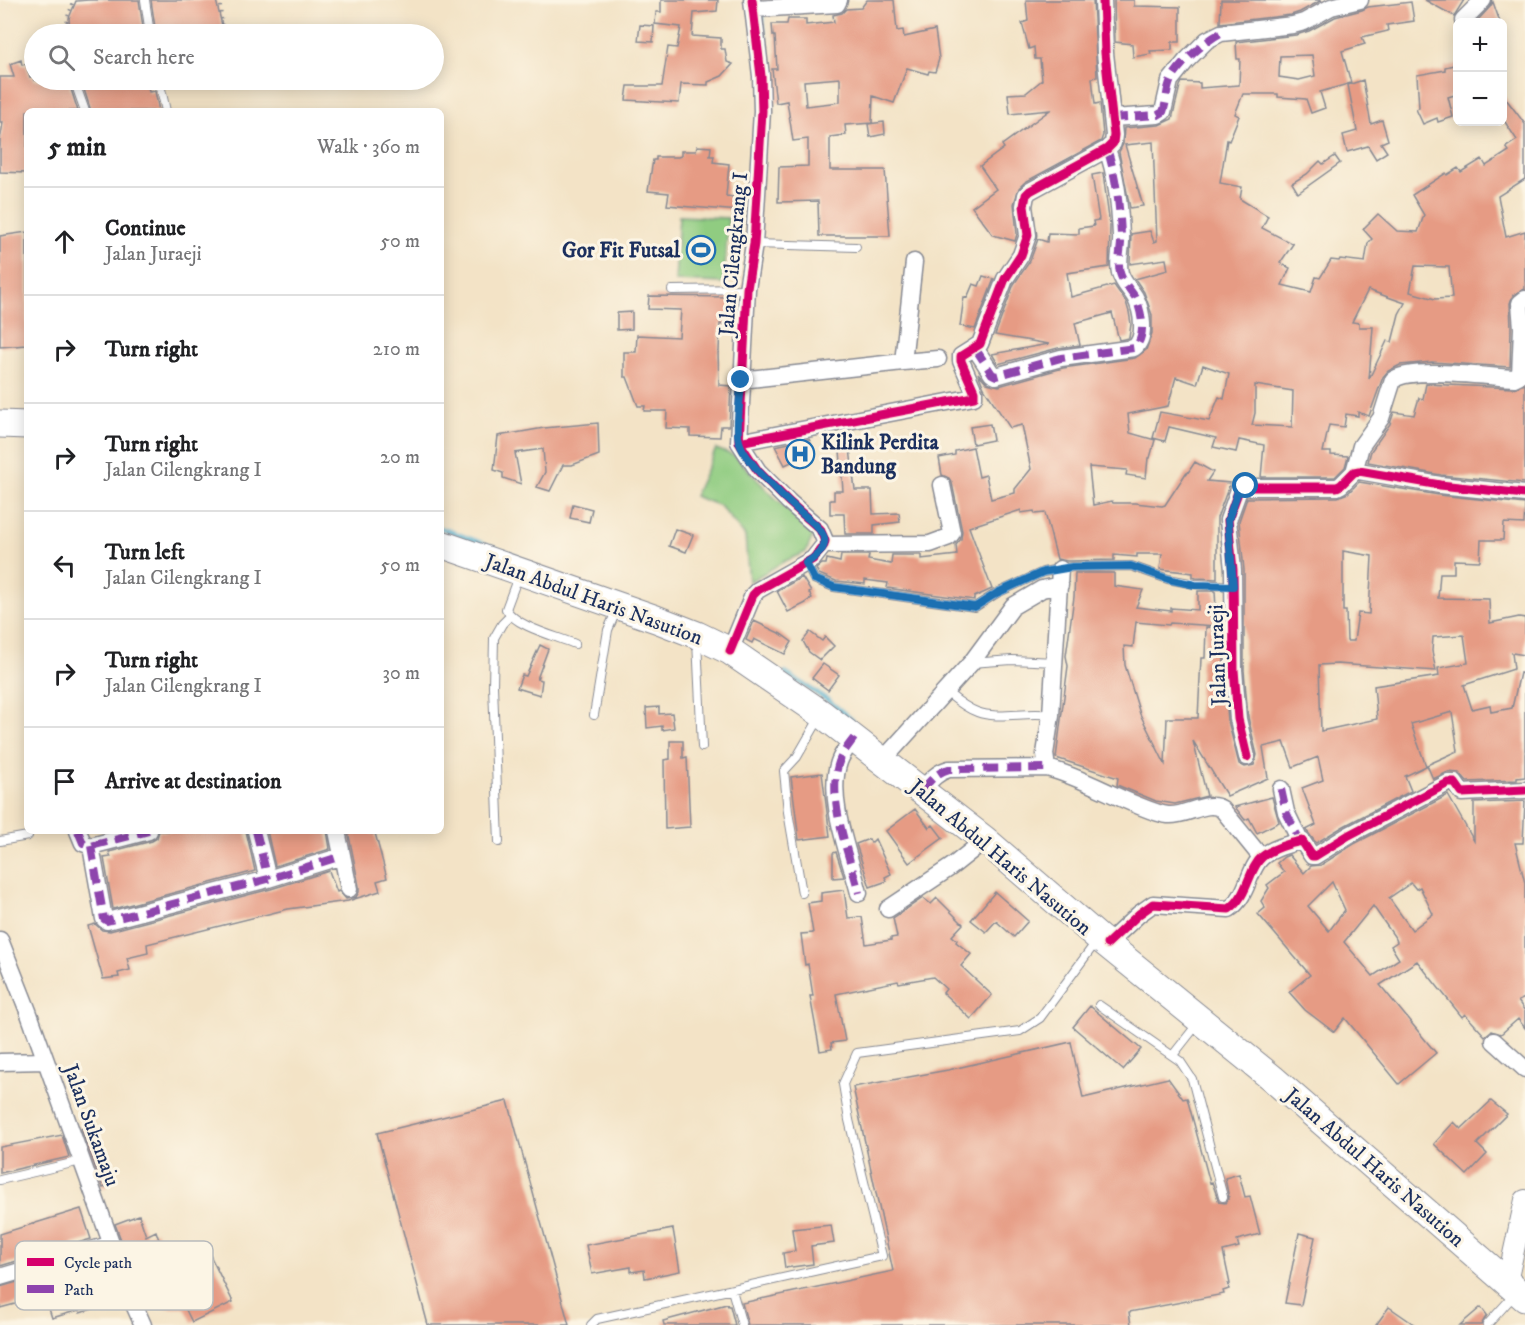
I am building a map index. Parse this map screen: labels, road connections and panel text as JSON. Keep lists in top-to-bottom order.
{
  "streets": {
    "highway": ["Jalan Abdul Haris Nasution"],
    "street": ["Jalan Cilengkrang I", "Jalan Juraeji", "Jalan Sukamaju"]
  },
  "places": {
    "sports": ["Gor Fit Futsal"],
    "hospital": ["Kilink Perdita Bandung"]
  },
  "legend": ["Cycle path", "Path"],
  "page": {
    "map_buttons": ["+", "−"],
    "search": "Search here",
    "heading": ["5 min", "Walk · 360 m"],
    "list": [
      ["Continue", "Jalan Juraeji", "50 m"],
      ["Turn right", "210 m"],
      ["Turn right", "Jalan Cilengkrang I", "20 m"],
      ["Turn left", "Jalan Cilengkrang I", "50 m"],
      ["Turn right", "Jalan Cilengkrang I", "30 m"],
      "Arrive at destination"
    ]
  }
}
